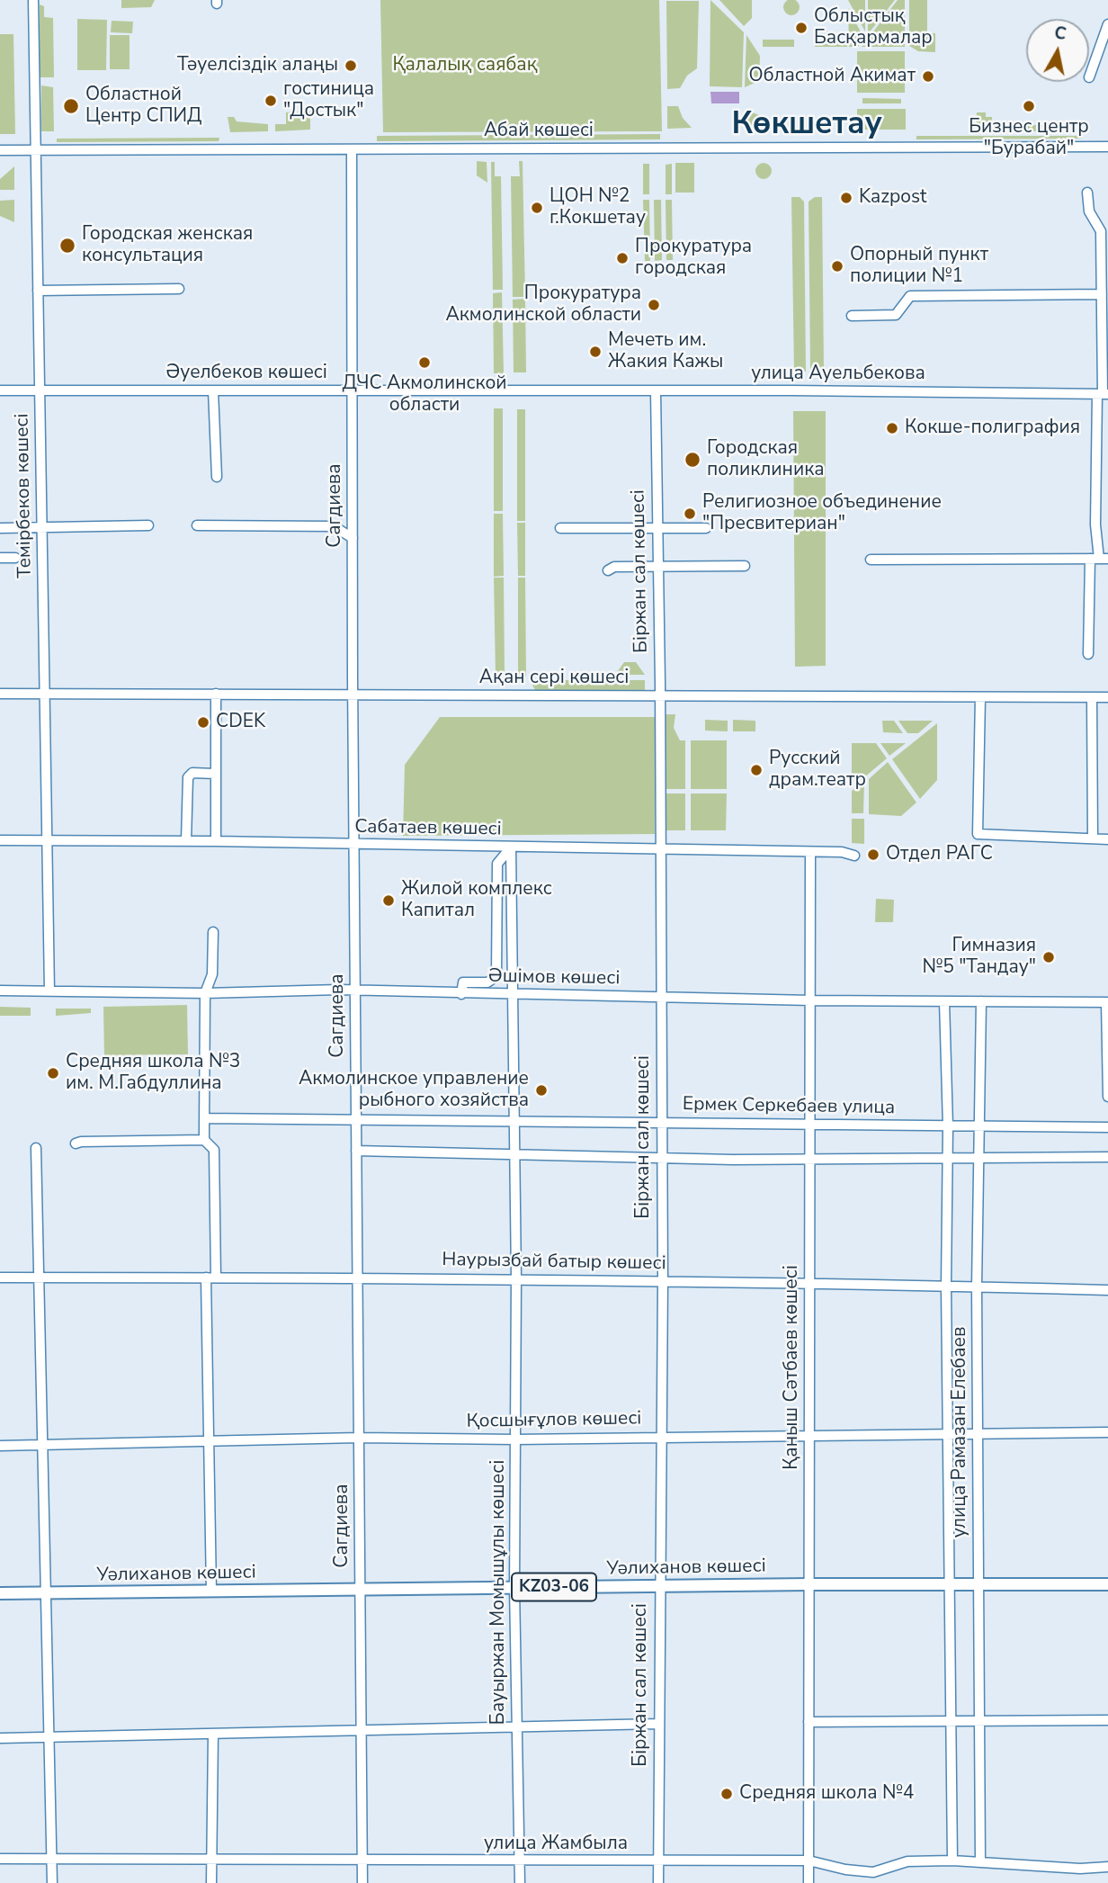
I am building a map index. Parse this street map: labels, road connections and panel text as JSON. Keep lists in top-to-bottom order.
{
  "streets": {
    "main road": ["Уәлиханов көшесі", "KZ03-06"],
    "street": [
      "Абай көшесі",
      "Әуелбеков көшесі",
      "улица Ауельбекова",
      "Темірбеков көшесі",
      "Сагдиева",
      "Біржан сал көшесі",
      "Ақан сері көшесі",
      "Сабатаев көшесі",
      "Әшімов көшесі",
      "Ермек Серкебаев улица",
      "Наурызбай батыр көшесі",
      "Қаныш Сәтбаев көшесі",
      "Қосшығұлов көшесі",
      "улица Рамазан Елебаев",
      "Бауыржан Момышұлы көшесі",
      "улица Жамбыла"
    ]
  },
  "crossings": [
    ["Абай көшесі", "Темірбеков көшесі"],
    ["Абай көшесі", "Сагдиева"],
    ["Әуелбеков көшесі", "улица Ауельбекова"],
    ["Әуелбеков көшесі", "Темірбеков көшесі"],
    ["Әуелбеков көшесі", "Сагдиева"],
    ["улица Ауельбекова", "Біржан сал көшесі"],
    ["Темірбеков көшесі", "Ақан сері көшесі"],
    ["Темірбеков көшесі", "Сабатаев көшесі"],
    ["Темірбеков көшесі", "Әшімов көшесі"],
    ["Сагдиева", "Ақан сері көшесі"],
    ["Сагдиева", "Сабатаев көшесі"],
    ["Сагдиева", "Әшімов көшесі"],
    ["Сагдиева", "Ермек Серкебаев улица"],
    ["Сагдиева", "Наурызбай батыр көшесі"],
    ["Сагдиева", "Қосшығұлов көшесі"],
    ["Сагдиева", "Уәлиханов көшесі"],
    ["Сагдиева", "улица Жамбыла"],
    ["Біржан сал көшесі", "Ақан сері көшесі"],
    ["Біржан сал көшесі", "Сабатаев көшесі"],
    ["Біржан сал көшесі", "Әшімов көшесі"],
    ["Біржан сал көшесі", "Ермек Серкебаев улица"],
    ["Біржан сал көшесі", "Наурызбай батыр көшесі"],
    ["Біржан сал көшесі", "Қосшығұлов көшесі"],
    ["Біржан сал көшесі", "Уәлиханов көшесі"],
    ["Біржан сал көшесі", "улица Жамбыла"],
    ["Сабатаев көшесі", "Қаныш Сәтбаев көшесі"],
    ["Сабатаев көшесі", "Бауыржан Момышұлы көшесі"],
    ["Әшімов көшесі", "Қаныш Сәтбаев көшесі"],
    ["Әшімов көшесі", "улица Рамазан Елебаев"],
    ["Әшімов көшесі", "Бауыржан Момышұлы көшесі"],
    ["Ермек Серкебаев улица", "Қаныш Сәтбаев көшесі"],
    ["Ермек Серкебаев улица", "улица Рамазан Елебаев"],
    ["Ермек Серкебаев улица", "Бауыржан Момышұлы көшесі"],
    ["Наурызбай батыр көшесі", "Қаныш Сәтбаев көшесі"],
    ["Наурызбай батыр көшесі", "улица Рамазан Елебаев"],
    ["Наурызбай батыр көшесі", "Бауыржан Момышұлы көшесі"],
    ["Қаныш Сәтбаев көшесі", "Қосшығұлов көшесі"],
    ["Қаныш Сәтбаев көшесі", "Уәлиханов көшесі"],
    ["Қаныш Сәтбаев көшесі", "улица Жамбыла"],
    ["Қосшығұлов көшесі", "улица Рамазан Елебаев"],
    ["Қосшығұлов көшесі", "Бауыржан Момышұлы көшесі"],
    ["улица Рамазан Елебаев", "Уәлиханов көшесі"],
    ["улица Рамазан Елебаев", "улица Жамбыла"],
    ["Уәлиханов көшесі", "Бауыржан Момышұлы көшесі"],
    ["Бауыржан Момышұлы көшесі", "улица Жамбыла"]
  ],
  "districts": ["Көкшетау"],
  "parks": ["Қалалық саябақ"],
  "places": [
    "Облыстық Басқармалар",
    "Тәуелсіздік алаңы",
    "Областной Акимат",
    "гостиница \"Достык\"",
    "Областной Центр СПИД",
    "Бизнес центр \"Бурабай\"",
    "Kazpost",
    "ЦОН №2 г.Кокшетау",
    "Городская женская консультация",
    "Прокуратура городская",
    "Опорный пункт полиции №1",
    "Прокуратура Акмолинской области",
    "Мечеть им. Жакия Кажы",
    "ДЧС Акмолинской области",
    "Кокше-полиграфия",
    "Городская поликлиника",
    "Религиозное объединение \"Пресвитериан\"",
    "CDEK",
    "Русский драм.театр",
    "Отдел РАГС",
    "Жилой комплекс Капитал",
    "Гимназия №5 \"Тандау\"",
    "Средняя школа №3 им. М.Габдуллина",
    "Акмолинское управление рыбного хозяйства",
    "Средняя школа №4"
  ],
  "north": "top"
}
